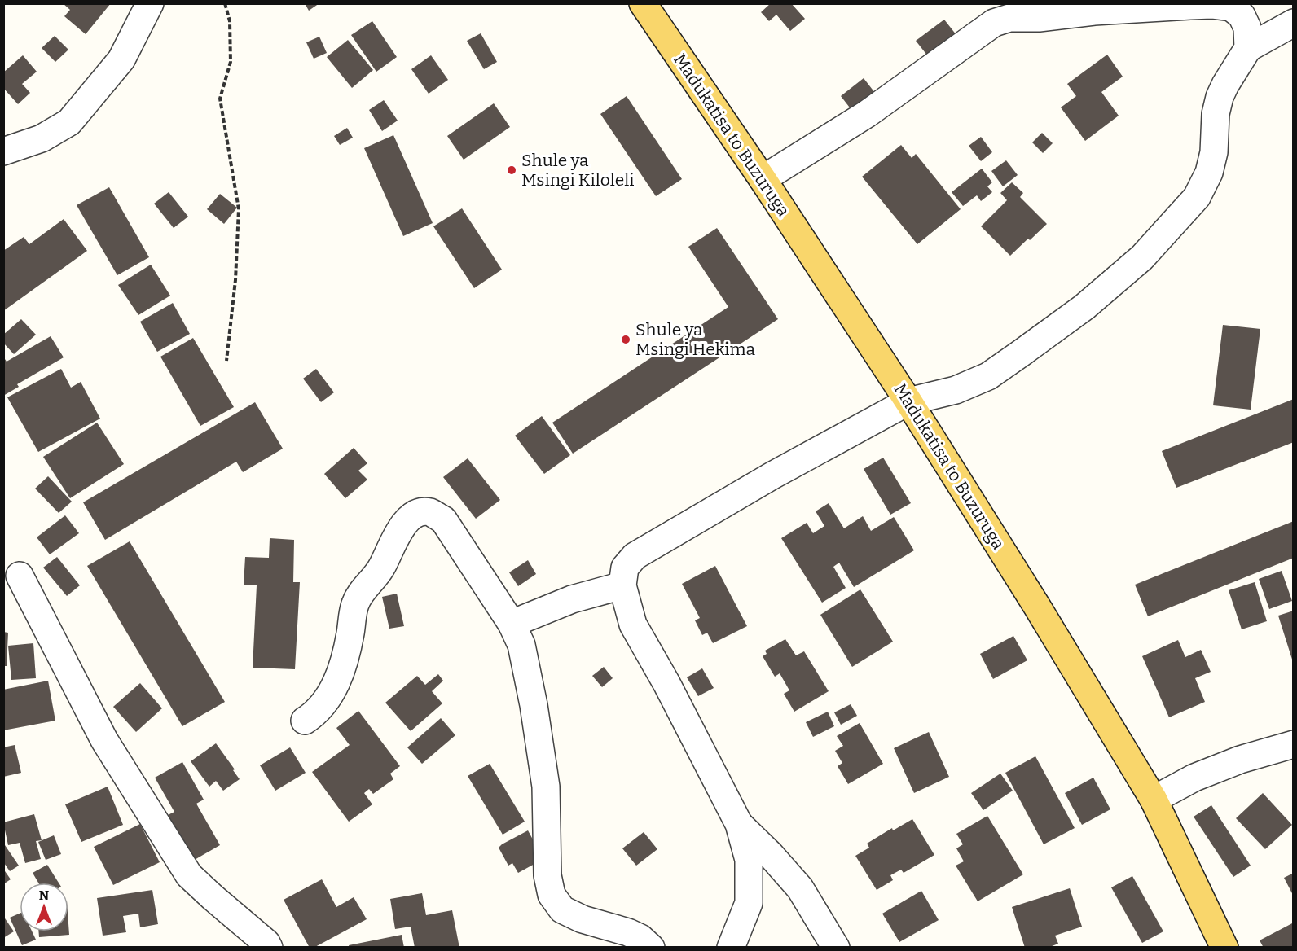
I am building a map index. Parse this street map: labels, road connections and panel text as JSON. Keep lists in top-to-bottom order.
{
  "streets": {
    "main road": ["Madukatisa to Buzuruga"]
  },
  "places": ["Shule ya Msingi Kiloleli", "Shule ya Msingi Hekima"],
  "north": "top"
}
